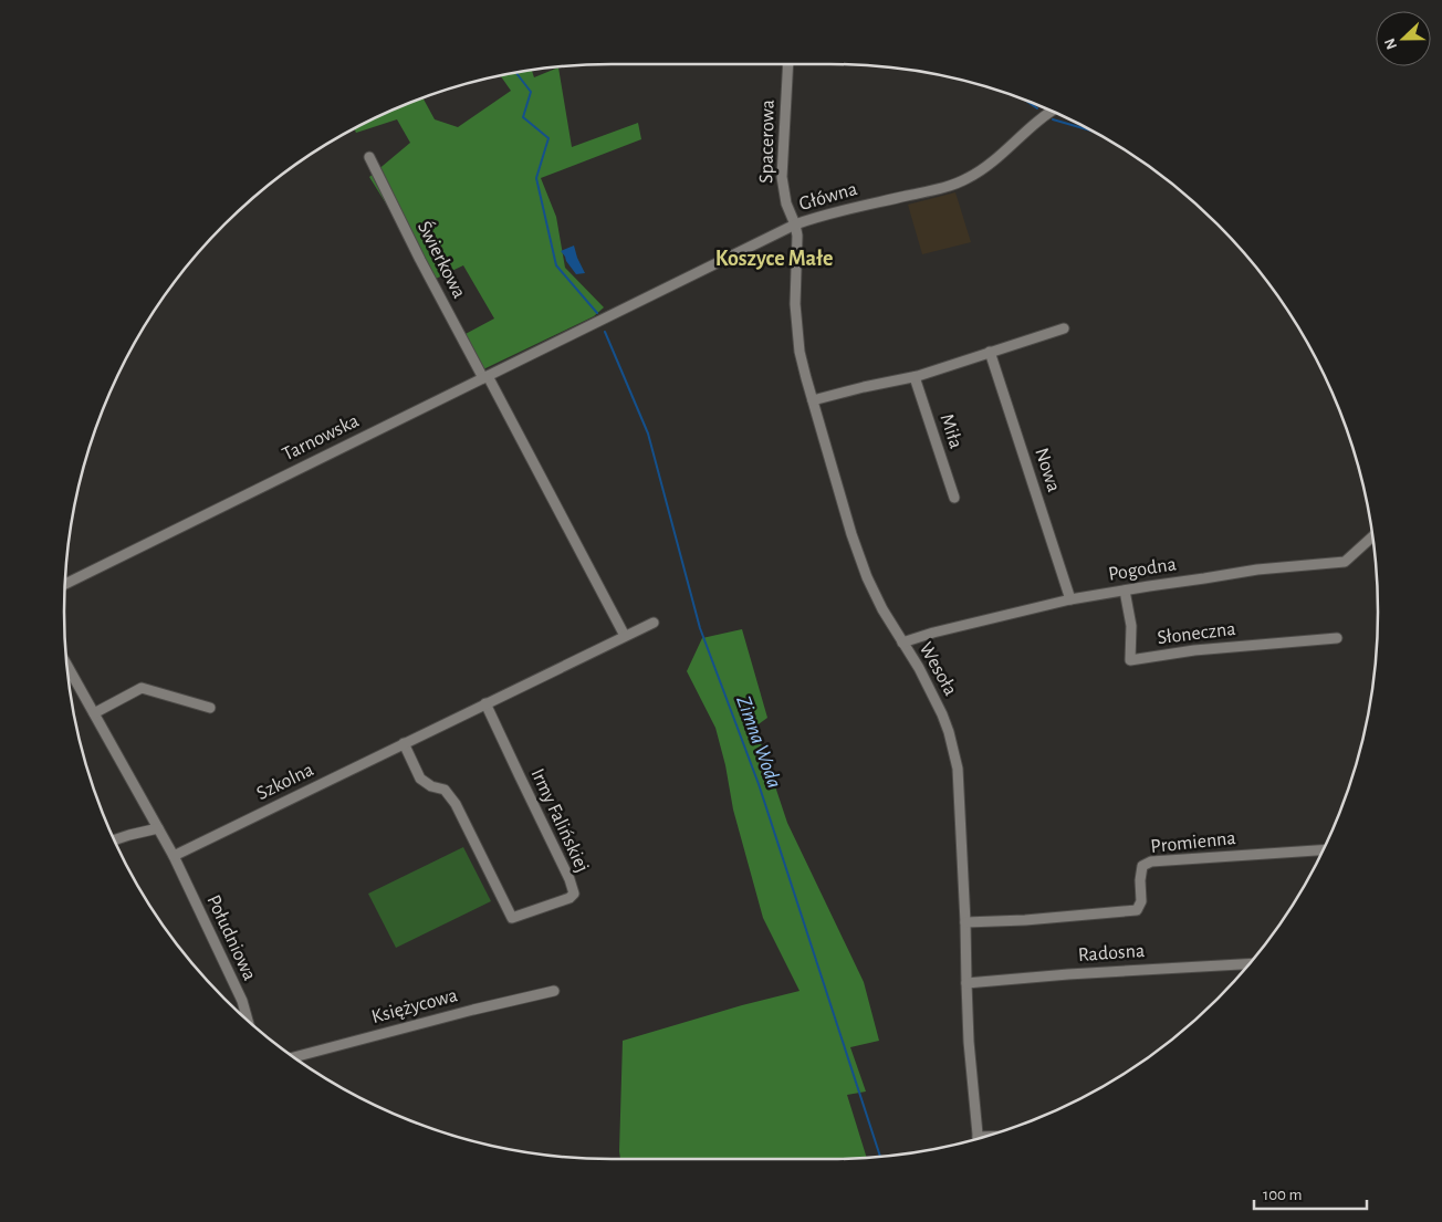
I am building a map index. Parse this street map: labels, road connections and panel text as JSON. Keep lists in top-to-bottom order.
{
  "streets": {
    "street": [
      "Spacerowa",
      "Główna",
      "Świerkowa",
      "Miła",
      "Tarnowska",
      "Nowa",
      "Pogodna",
      "Słoneczna",
      "Wesoła",
      "Szkolna",
      "Irmy Falińskiej",
      "Promienna",
      "Południowa",
      "Radosna",
      "Księżycowa"
    ]
  },
  "crossings": [
    ["Spacerowa", "Główna"],
    ["Spacerowa", "Wesoła"],
    ["Główna", "Tarnowska"],
    ["Główna", "Wesoła"],
    ["Świerkowa", "Tarnowska"],
    ["Nowa", "Pogodna"],
    ["Pogodna", "Słoneczna"],
    ["Pogodna", "Wesoła"],
    ["Wesoła", "Promienna"],
    ["Wesoła", "Radosna"],
    ["Szkolna", "Irmy Falińskiej"],
    ["Szkolna", "Południowa"]
  ],
  "districts": ["Koszyce Małe"],
  "water": ["Zimna Woda"],
  "scale_bar": "100 m",
  "north": "left"
}
